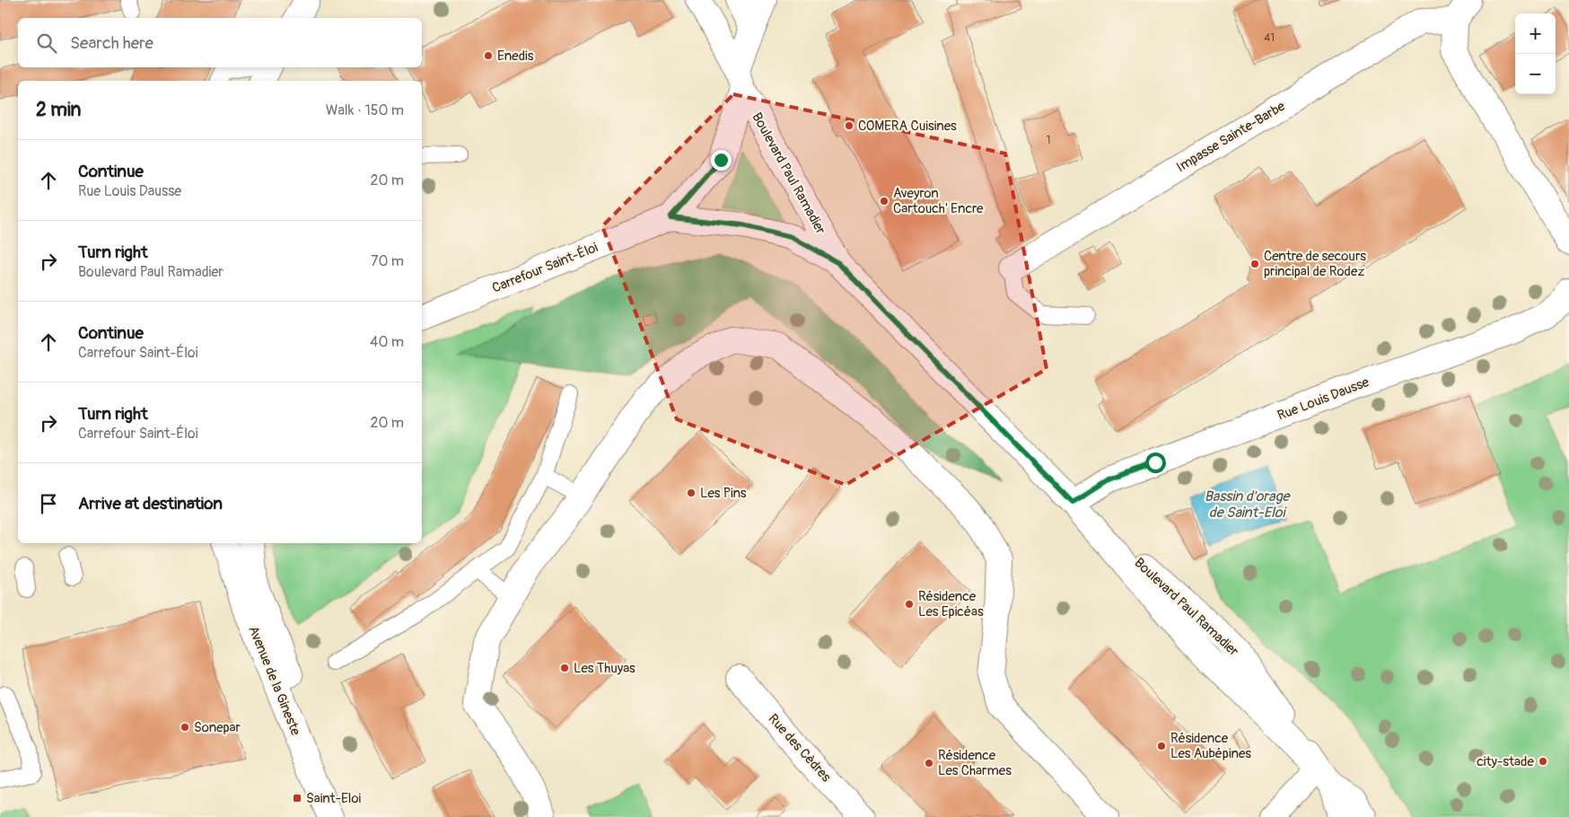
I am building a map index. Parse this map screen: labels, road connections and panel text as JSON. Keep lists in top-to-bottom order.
{
  "streets": {
    "street": [
      "Impasse Sainte-Barbe",
      "Boulevard Paul Ramadier",
      "Carrefour Saint-Éloi",
      "Rue Louis Dausse",
      "Avenue de la Gineste",
      "Rue des Cèdres"
    ]
  },
  "crossings": [
    ["Boulevard Paul Ramadier", "Carrefour Saint-Éloi"],
    ["Boulevard Paul Ramadier", "Rue Louis Dausse"]
  ],
  "water": ["Bassin d'orage de Saint-Eloi"],
  "places": {
    "other": [
      "Enedis",
      "COMERA Cuisines",
      "Aveyron Cartouch' Encre",
      "Centre de secours principal de Rodez",
      "Les Pins",
      "Résidence Les Epicéas",
      "Les Thuyas",
      "Sonepar",
      "Résidence Les Aubépines",
      "city-stade",
      "Résidence Les Charmes"
    ],
    "transit": ["Saint-Eloi"]
  },
  "house_numbers": ["41", "1"],
  "page": {
    "map_buttons": ["+", "−"],
    "search": "Search here",
    "heading": ["2 min", "Walk · 150 m"],
    "list": [
      ["Continue", "Rue Louis Dausse", "20 m"],
      ["Turn right", "Boulevard Paul Ramadier", "70 m"],
      ["Continue", "Carrefour Saint-Éloi", "40 m"],
      ["Turn right", "Carrefour Saint-Éloi", "20 m"],
      "Arrive at destination"
    ]
  }
}
